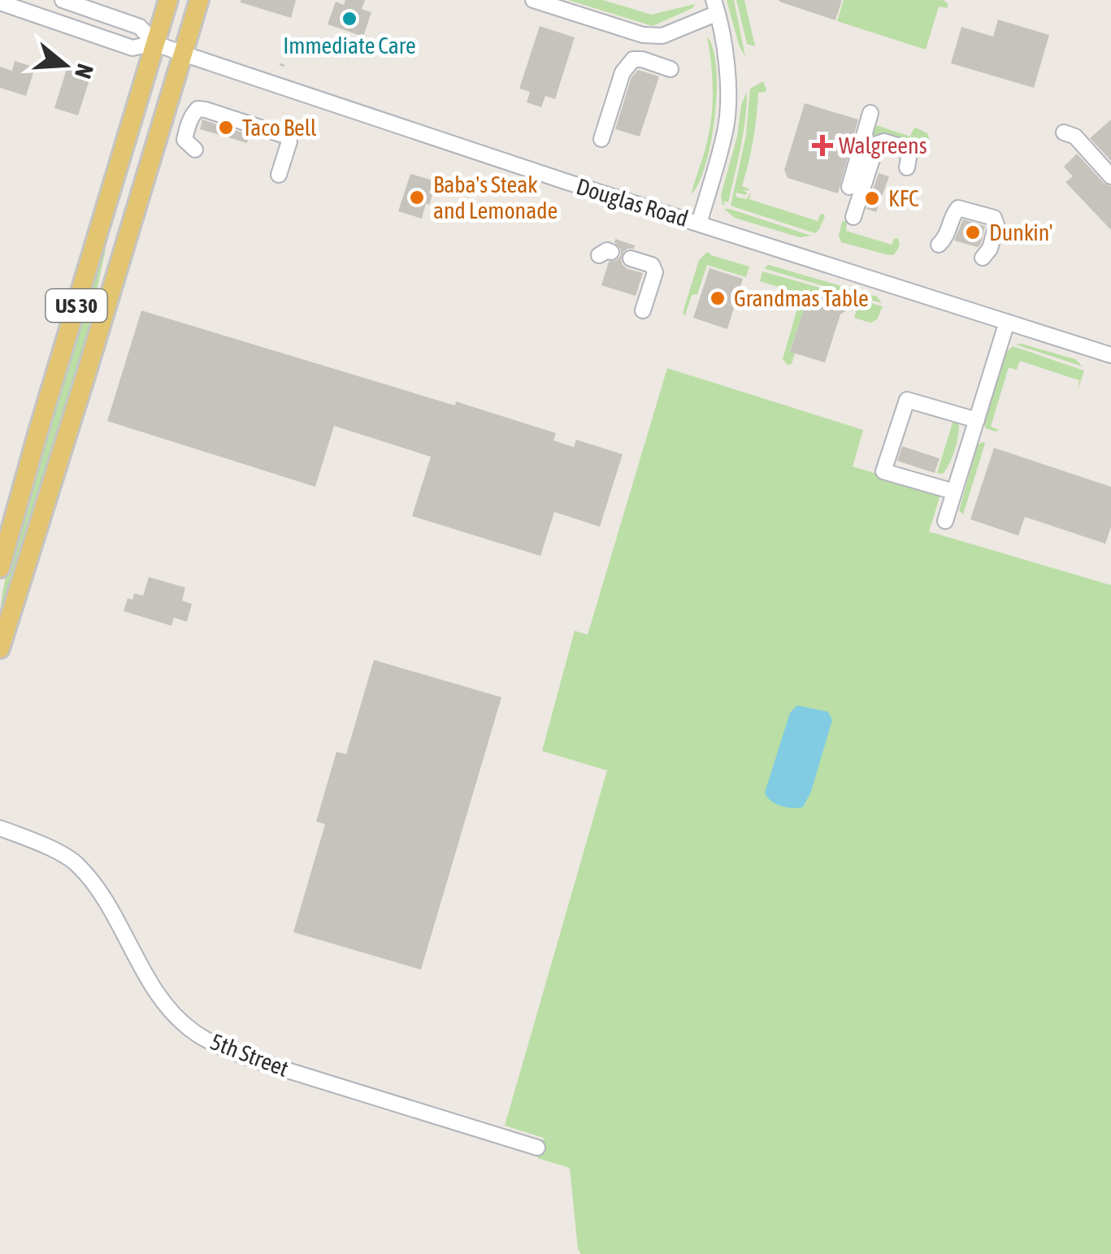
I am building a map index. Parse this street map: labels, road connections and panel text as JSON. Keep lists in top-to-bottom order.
{
  "streets": {
    "main road": ["US 30"],
    "street": ["Douglas Road", "5th Street"]
  },
  "crossings": [
    ["Douglas Road", "US 30"]
  ],
  "places": {
    "other": [
      "Immediate Care",
      "Taco Bell",
      "Baba's Steak and Lemonade",
      "KFC",
      "Dunkin'",
      "Grandmas Table"
    ],
    "health": ["Walgreens"]
  },
  "north": "right"
}
